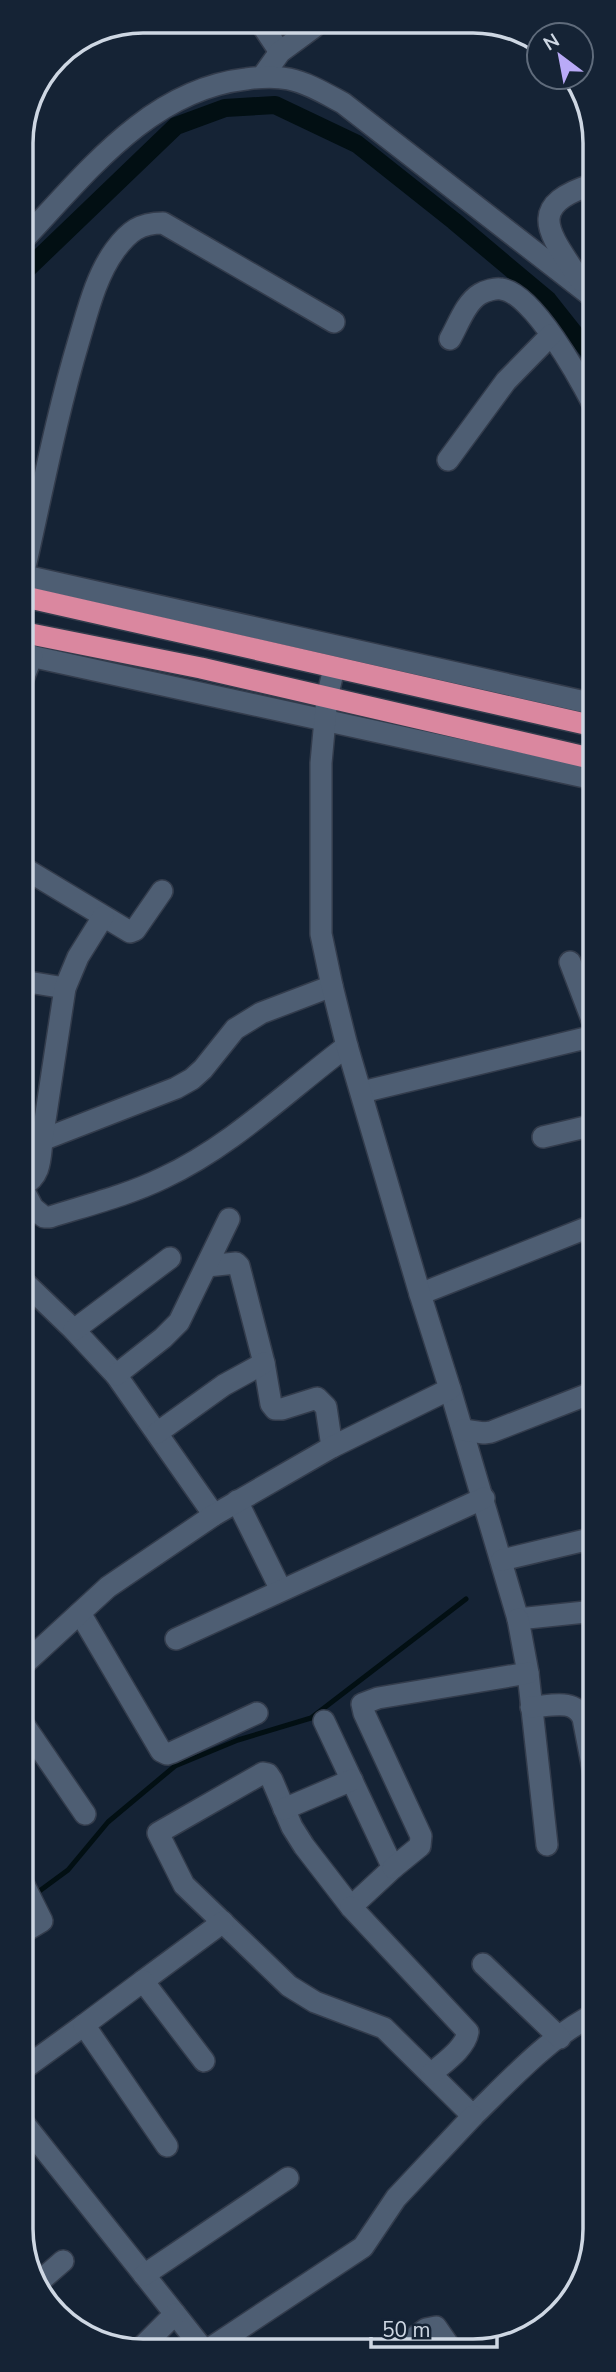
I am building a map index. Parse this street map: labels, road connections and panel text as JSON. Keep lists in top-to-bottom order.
{
  "scale_bar": "50 m",
  "north": "top left"
}
